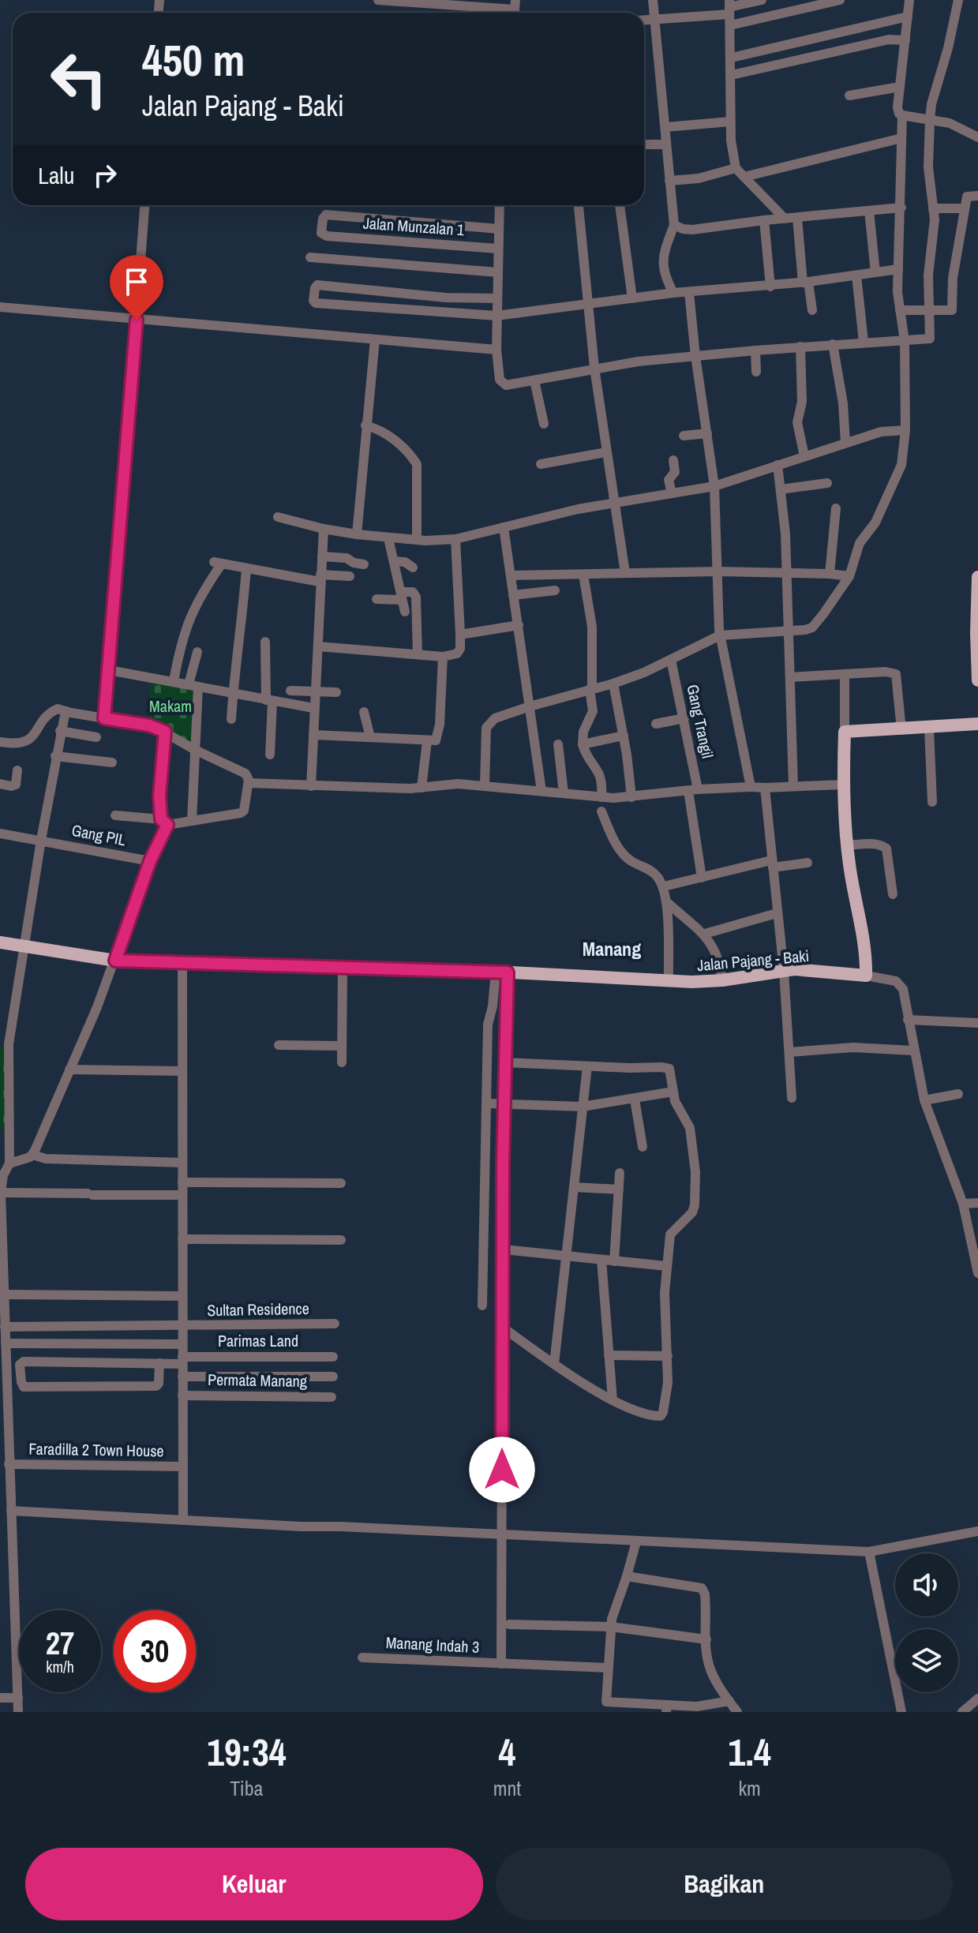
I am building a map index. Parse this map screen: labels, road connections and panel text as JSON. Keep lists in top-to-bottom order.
{
  "streets": {
    "main road": ["Jalan Pajang - Baki"],
    "street": [
      "Jalan Munzalan 1",
      "Gang Trangil",
      "Gang PIL",
      "Sultan Residence",
      "Parimas Land",
      "Permata Manang",
      "Faradilla 2 Town House",
      "Manang Indah 3"
    ]
  },
  "districts": ["Manang"],
  "parks": ["Makam"],
  "page": {
    "turn": ["450 m", "Jalan Pajang - Baki"],
    "then": "Lalu",
    "speed": "27 km/h",
    "limit": "30",
    "eta": [
      "19:34",
      "Tiba",
      "4",
      "mnt",
      "1.4",
      "km"
    ],
    "buttons": ["Keluar", "Bagikan"]
  }
}
